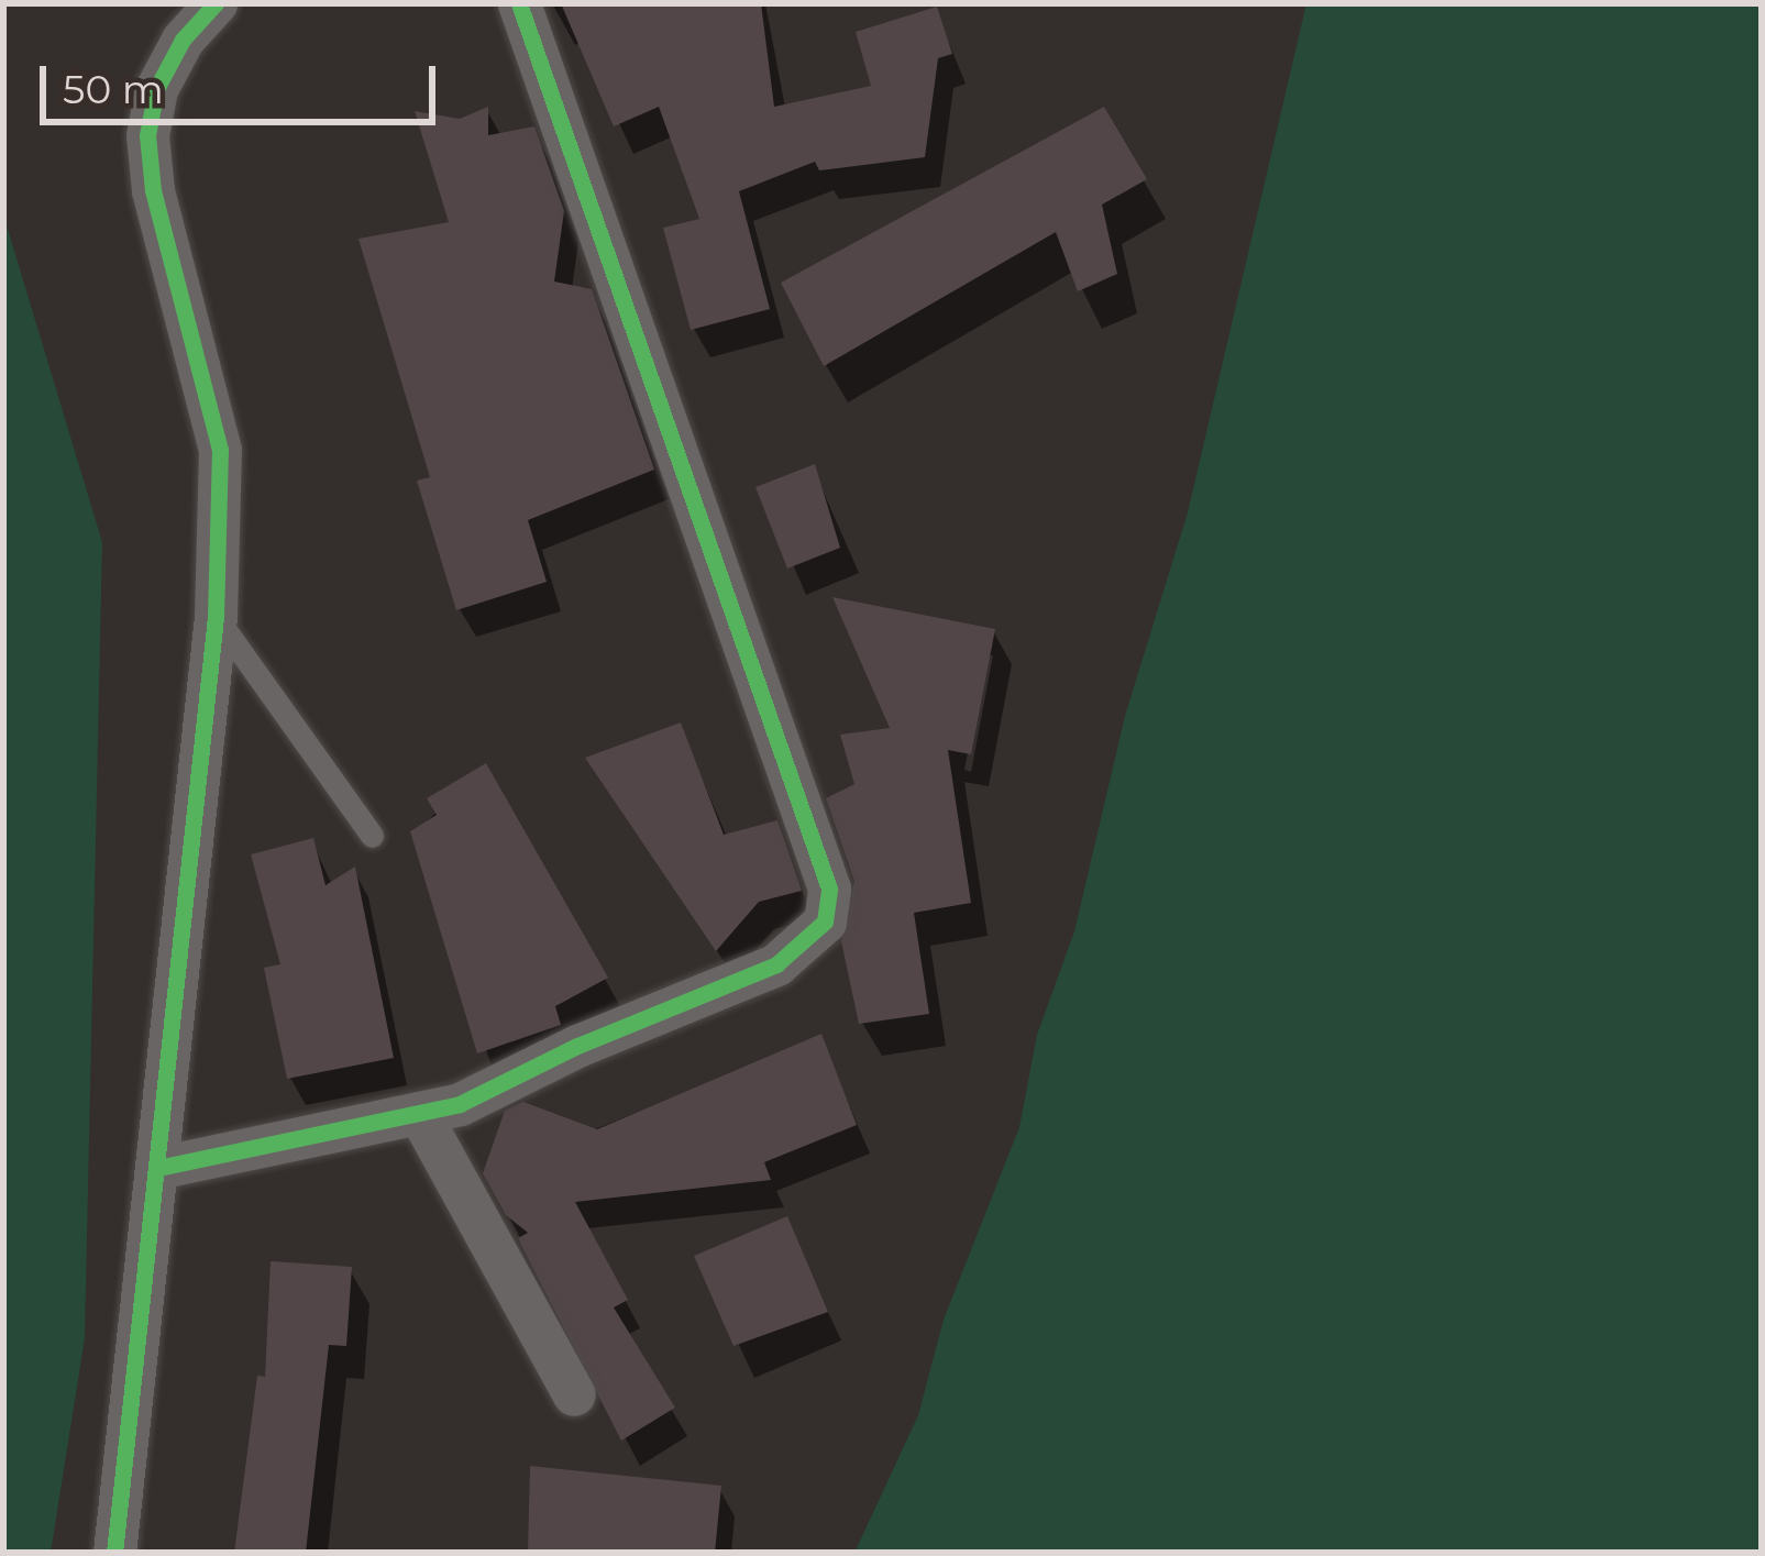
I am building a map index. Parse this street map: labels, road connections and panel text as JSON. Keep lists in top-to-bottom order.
{
  "scale_bar": "50 m"
}
